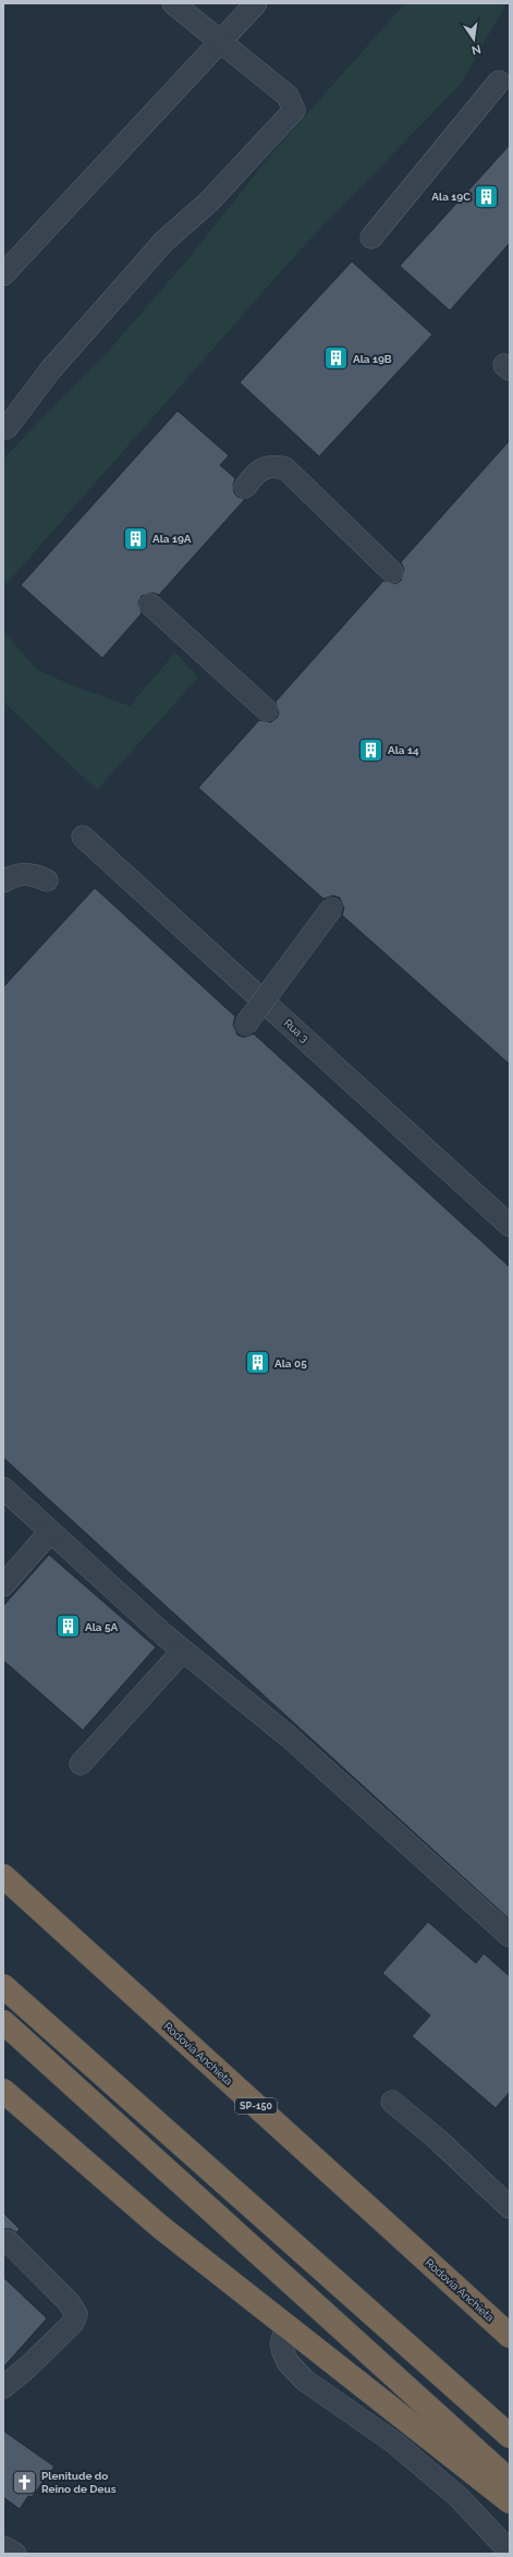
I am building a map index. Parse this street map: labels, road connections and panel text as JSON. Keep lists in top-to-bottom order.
{
  "streets": {
    "highway": ["Rodovia Anchieta", "SP-150"],
    "street": ["Rua 3"]
  },
  "places": {
    "building": [
      "Ala 19C",
      "Ala 19B",
      "Ala 19A",
      "Ala 14",
      "Ala 05",
      "Ala 5A"
    ],
    "church": ["Plenitude do Reino de Deus"]
  },
  "north": "bottom"
}
